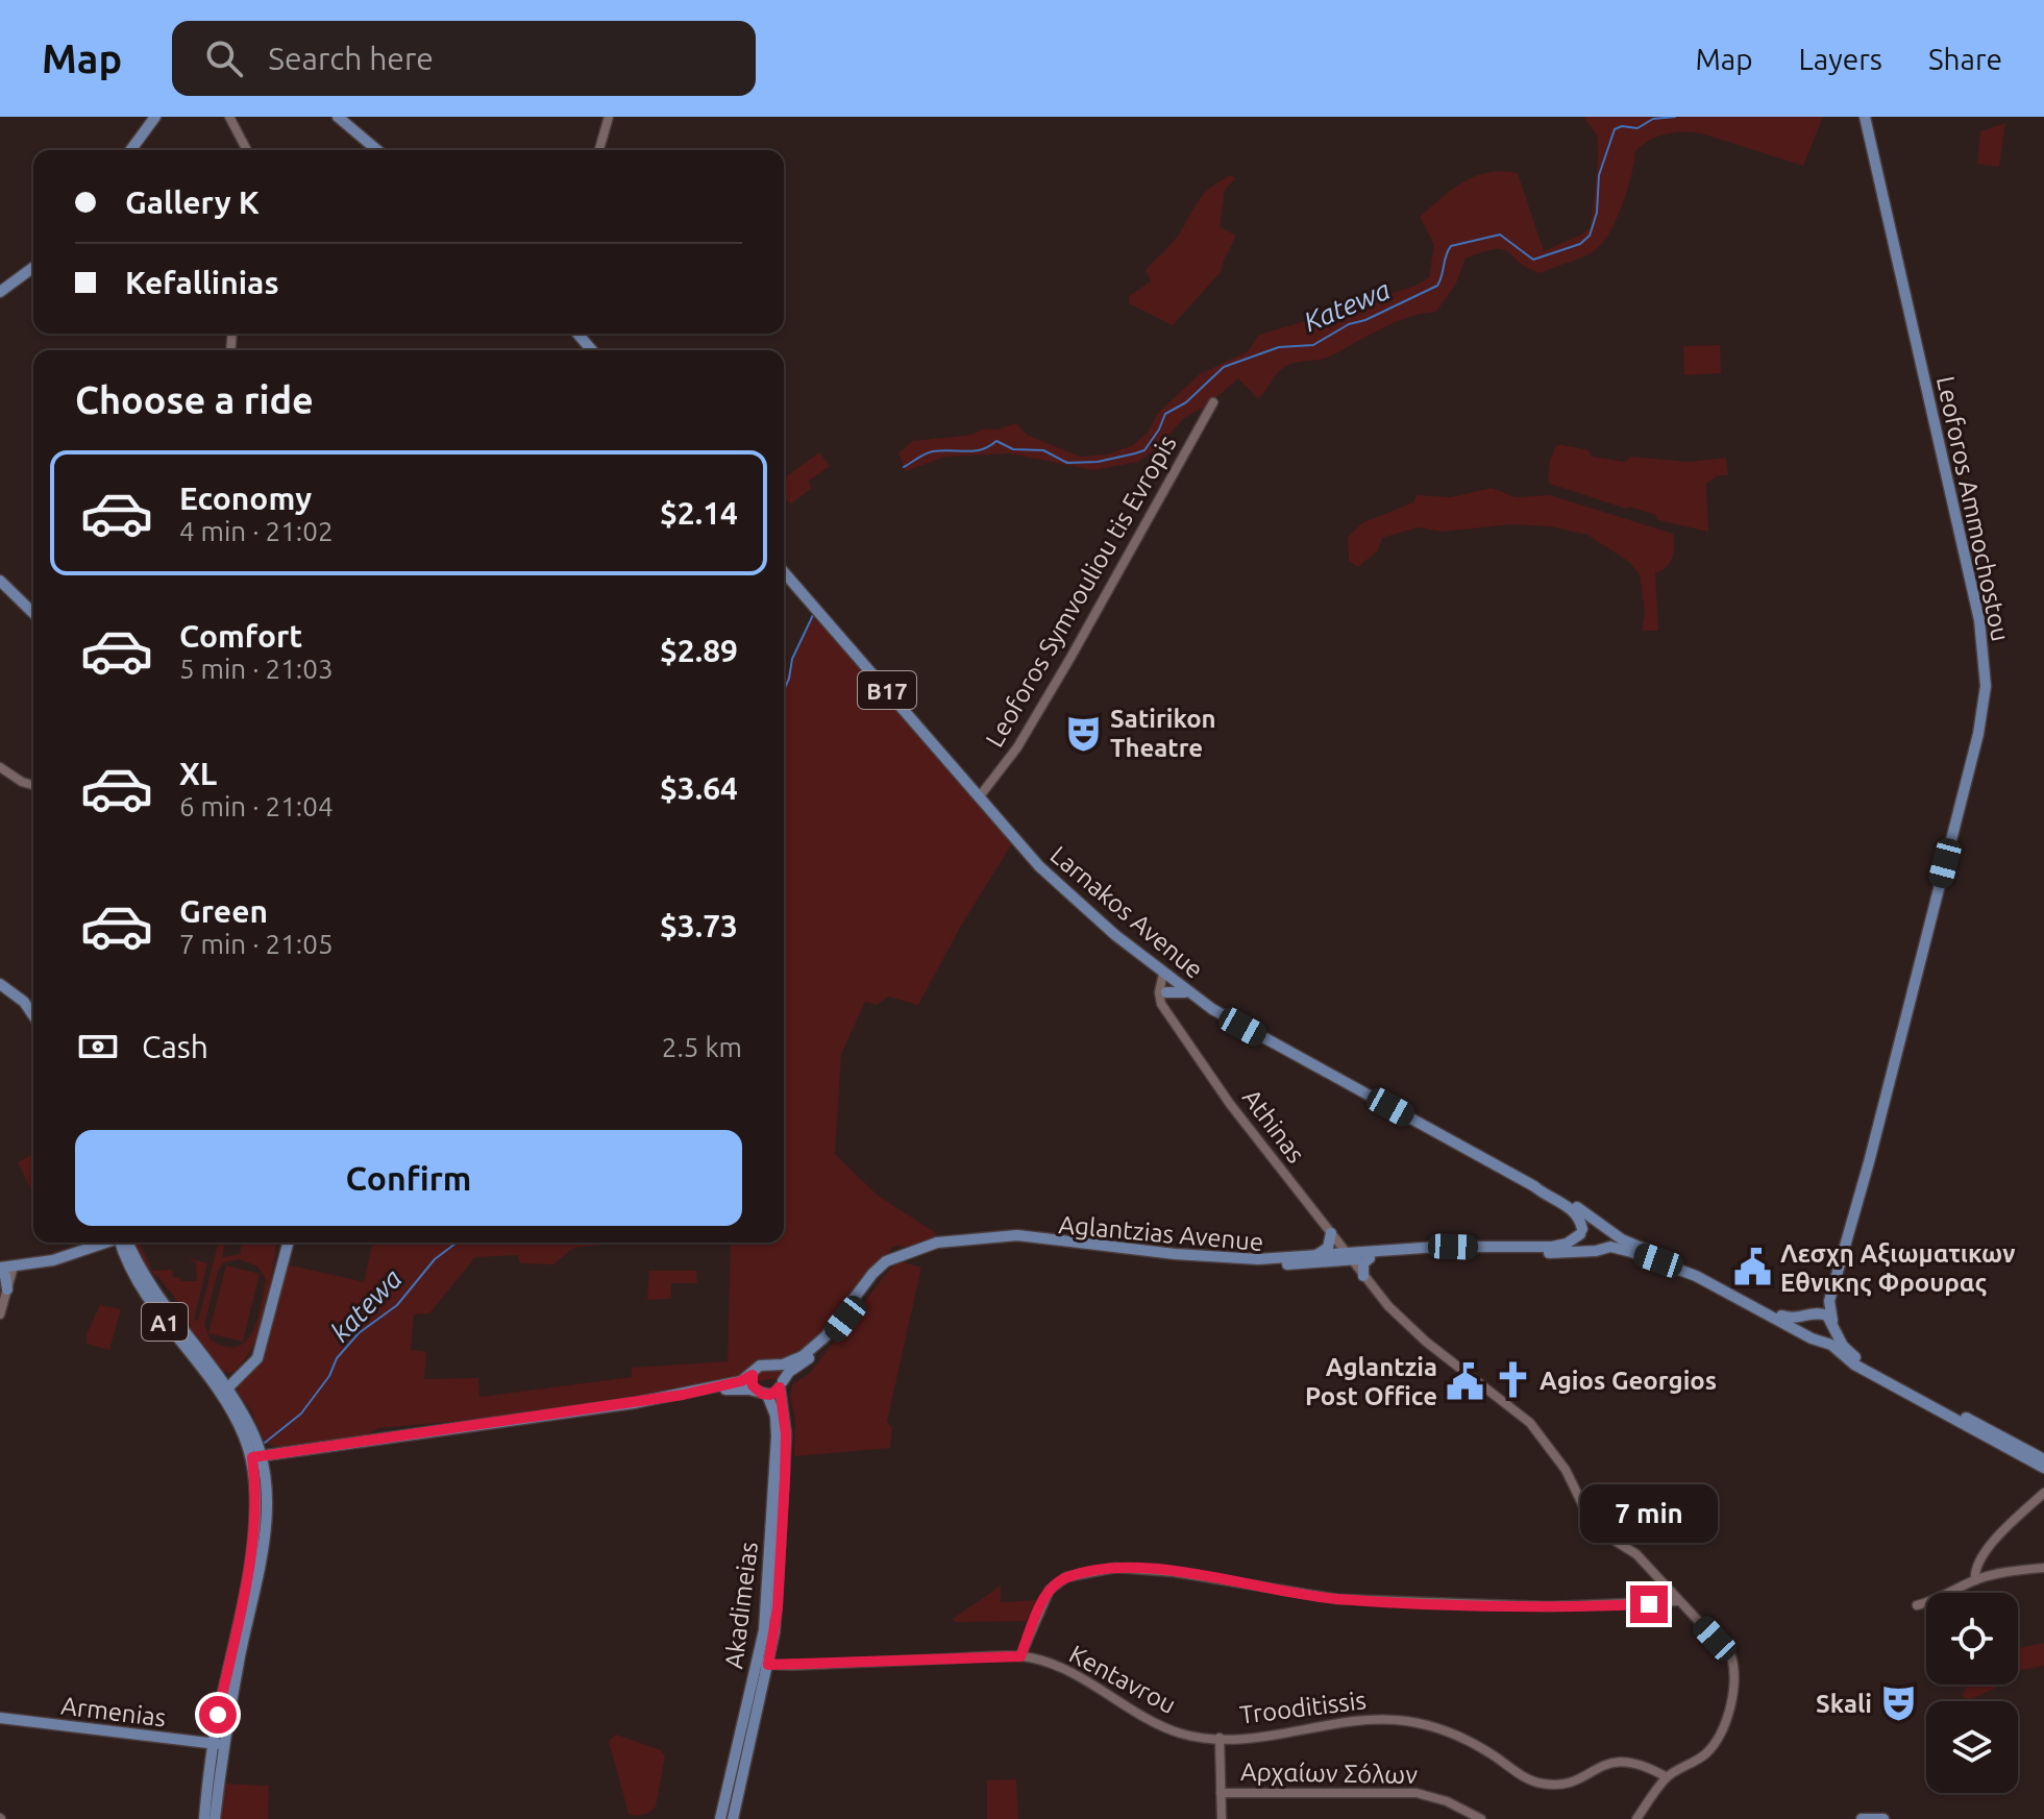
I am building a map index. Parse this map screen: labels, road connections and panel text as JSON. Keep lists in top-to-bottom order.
{
  "streets": {
    "main road": [
      "Leoforos Ammochostou",
      "B17",
      "Larnakos Avenue",
      "Aglantzias Avenue",
      "A1",
      "Akadimeias",
      "Armenias"
    ],
    "street": [
      "Leoforos Symvouliou tis Evropis",
      "Athinas",
      "Kentavrou",
      "Trooditissis",
      "Αρχαίων Σόλων"
    ]
  },
  "crossings": [
    ["Leoforos Symvouliou tis Evropis", "Larnakos Avenue"],
    ["Larnakos Avenue", "Athinas"],
    ["Larnakos Avenue", "Aglantzias Avenue"],
    ["Athinas", "Aglantzias Avenue"],
    ["Athinas", "Trooditissis"],
    ["Aglantzias Avenue", "Akadimeias"],
    ["A1", "Armenias"],
    ["Akadimeias", "Kentavrou"],
    ["Kentavrou", "Trooditissis"]
  ],
  "water": ["Katewa", "katewa"],
  "places": {
    "theatre": ["Satirikon Theatre", "Skali"],
    "public building": ["Λεσχη Αξιωματικων Εθνικης Φρουρας", "Aglantzia Post Office"],
    "church": ["Agios Georgios"]
  },
  "page": {
    "header": "Map",
    "search": "Search here",
    "nav": ["Map", "Layers", "Share"],
    "banner": ["Gallery K", "Kefallinias"],
    "heading": "Choose a ride",
    "list": [
      {
        "name": "Economy",
        "note": "4 min · 21:02",
        "value": "$2.14"
      },
      {
        "name": "Comfort",
        "note": "5 min · 21:03",
        "value": "$2.89"
      },
      {
        "name": "XL",
        "note": "6 min · 21:04",
        "value": "$3.64"
      },
      {
        "name": "Green",
        "note": "7 min · 21:05",
        "value": "$3.73"
      }
    ],
    "pay": ["Cash", "2.5 km"],
    "buttons": "Confirm",
    "bubble": "7 min"
  }
}
